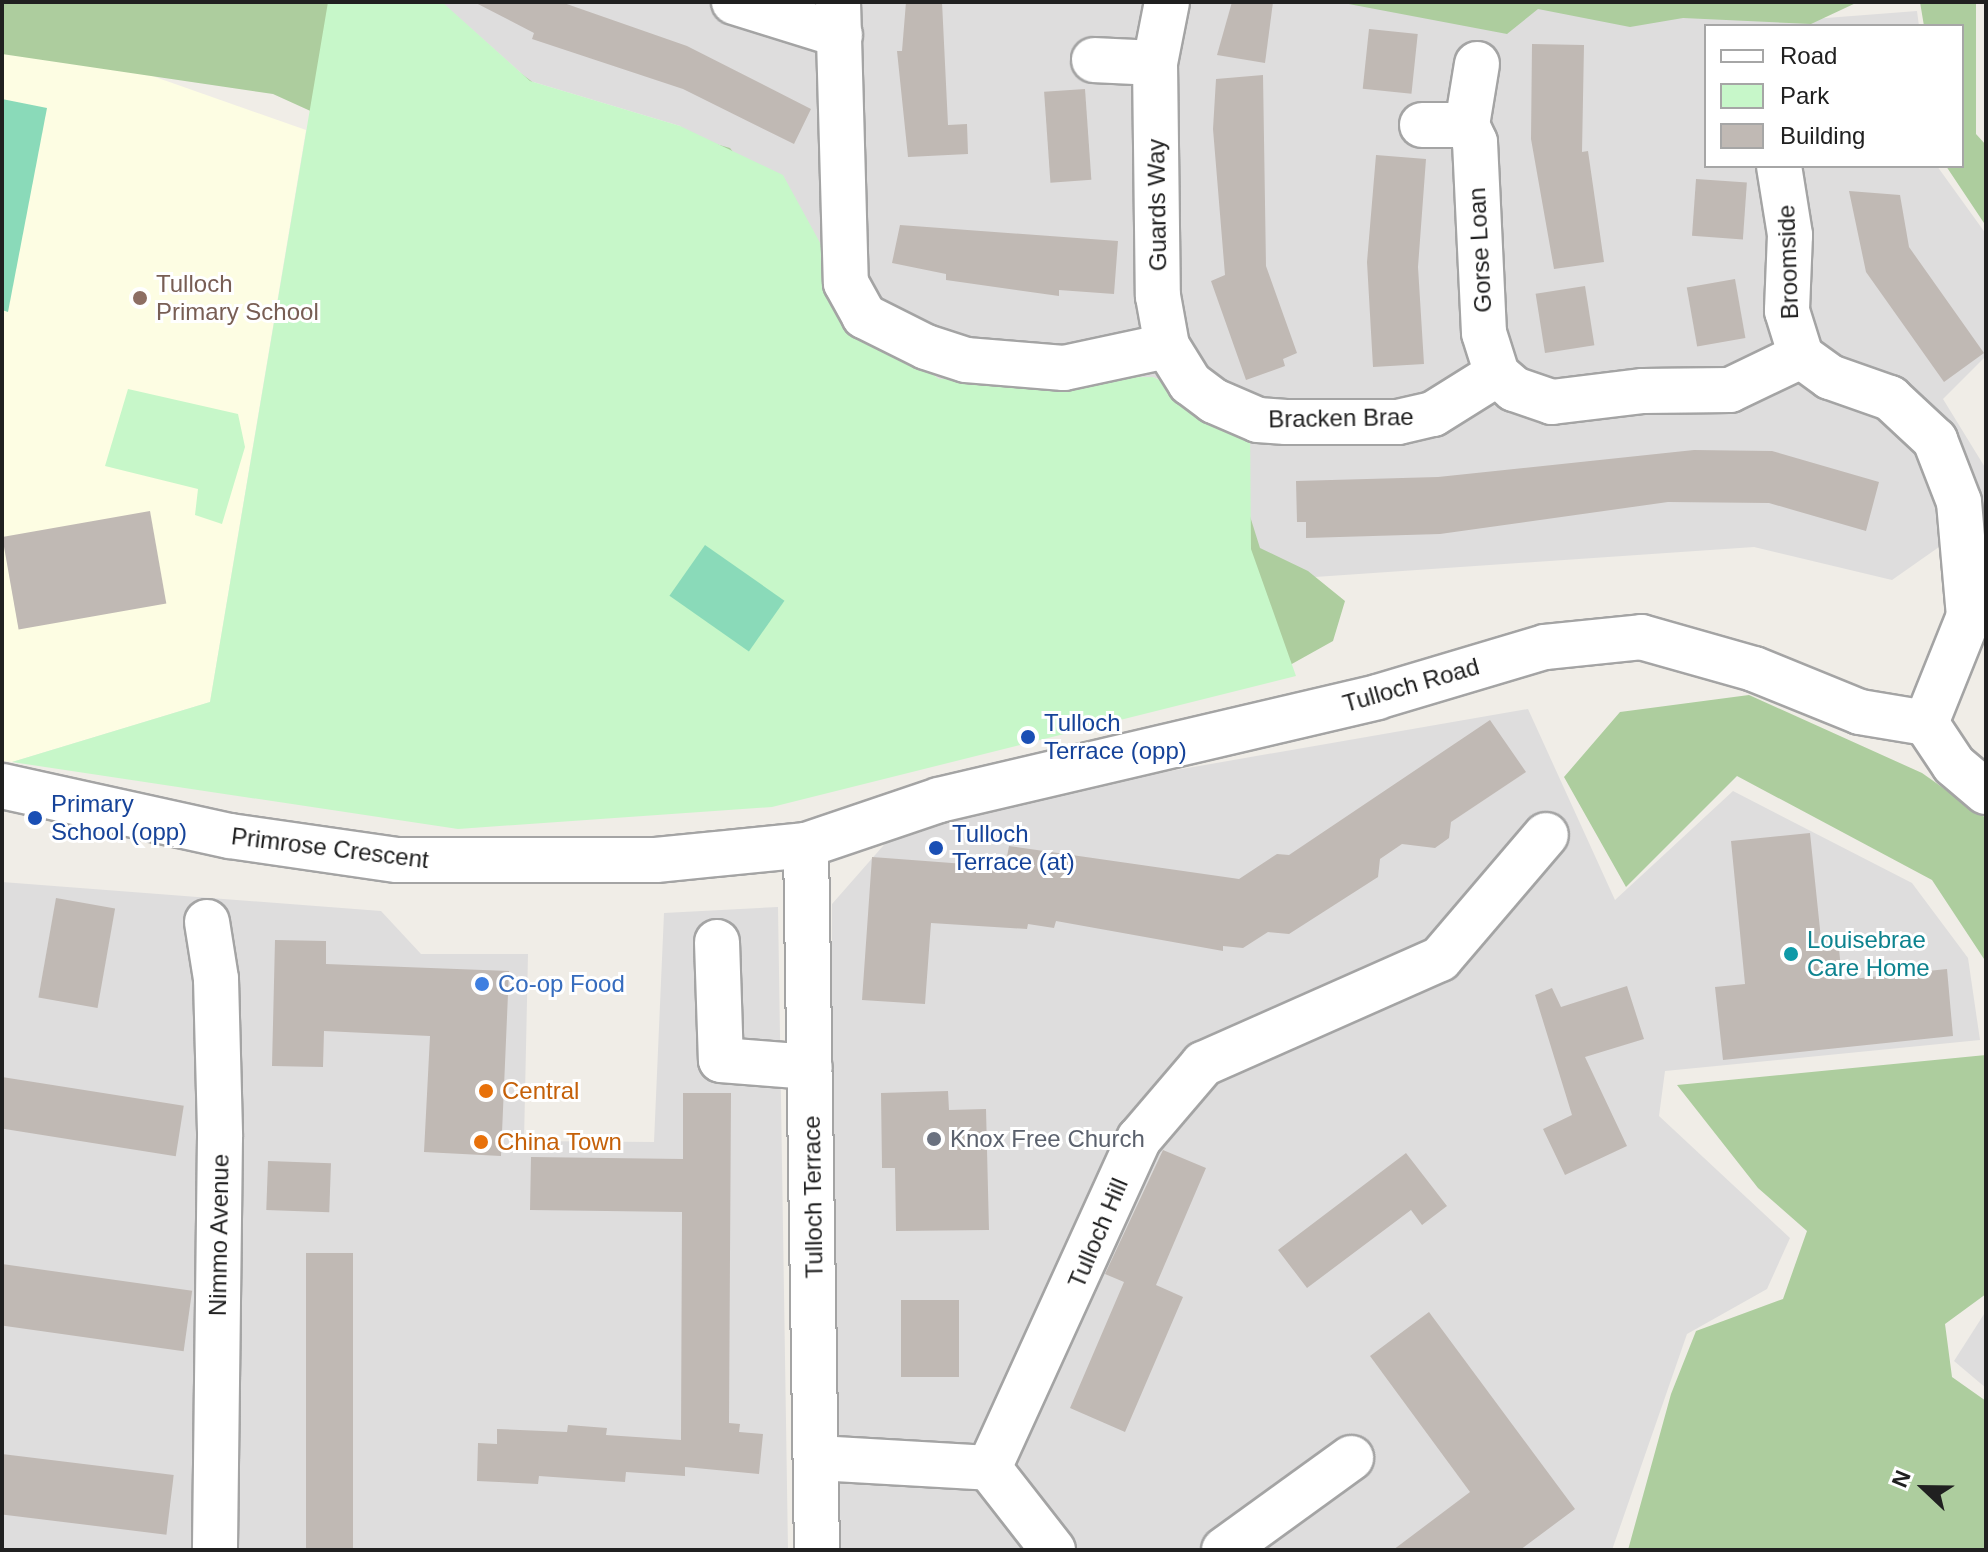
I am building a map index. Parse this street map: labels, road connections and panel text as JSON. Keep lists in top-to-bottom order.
{
  "streets": {
    "street": [
      "Guards Way",
      "Gorse Loan",
      "Broomside",
      "Bracken Brae",
      "Tulloch Road",
      "Primrose Crescent",
      "Tulloch Terrace",
      "Tulloch Hill",
      "Nimmo Avenue"
    ]
  },
  "crossings": [
    ["Guards Way", "Bracken Brae"],
    ["Gorse Loan", "Bracken Brae"],
    ["Tulloch Road", "Primrose Crescent"],
    ["Tulloch Road", "Tulloch Terrace"],
    ["Primrose Crescent", "Tulloch Terrace"]
  ],
  "places": [
    "Tulloch Primary School",
    "Tulloch Terrace (opp)",
    "Primary School (opp)",
    "Tulloch Terrace (at)",
    "Louisebrae Care Home",
    "Co-op Food",
    "Central",
    "Knox Free Church",
    "China Town"
  ],
  "legend": ["Road", "Park", "Building"],
  "north": "left"
}
